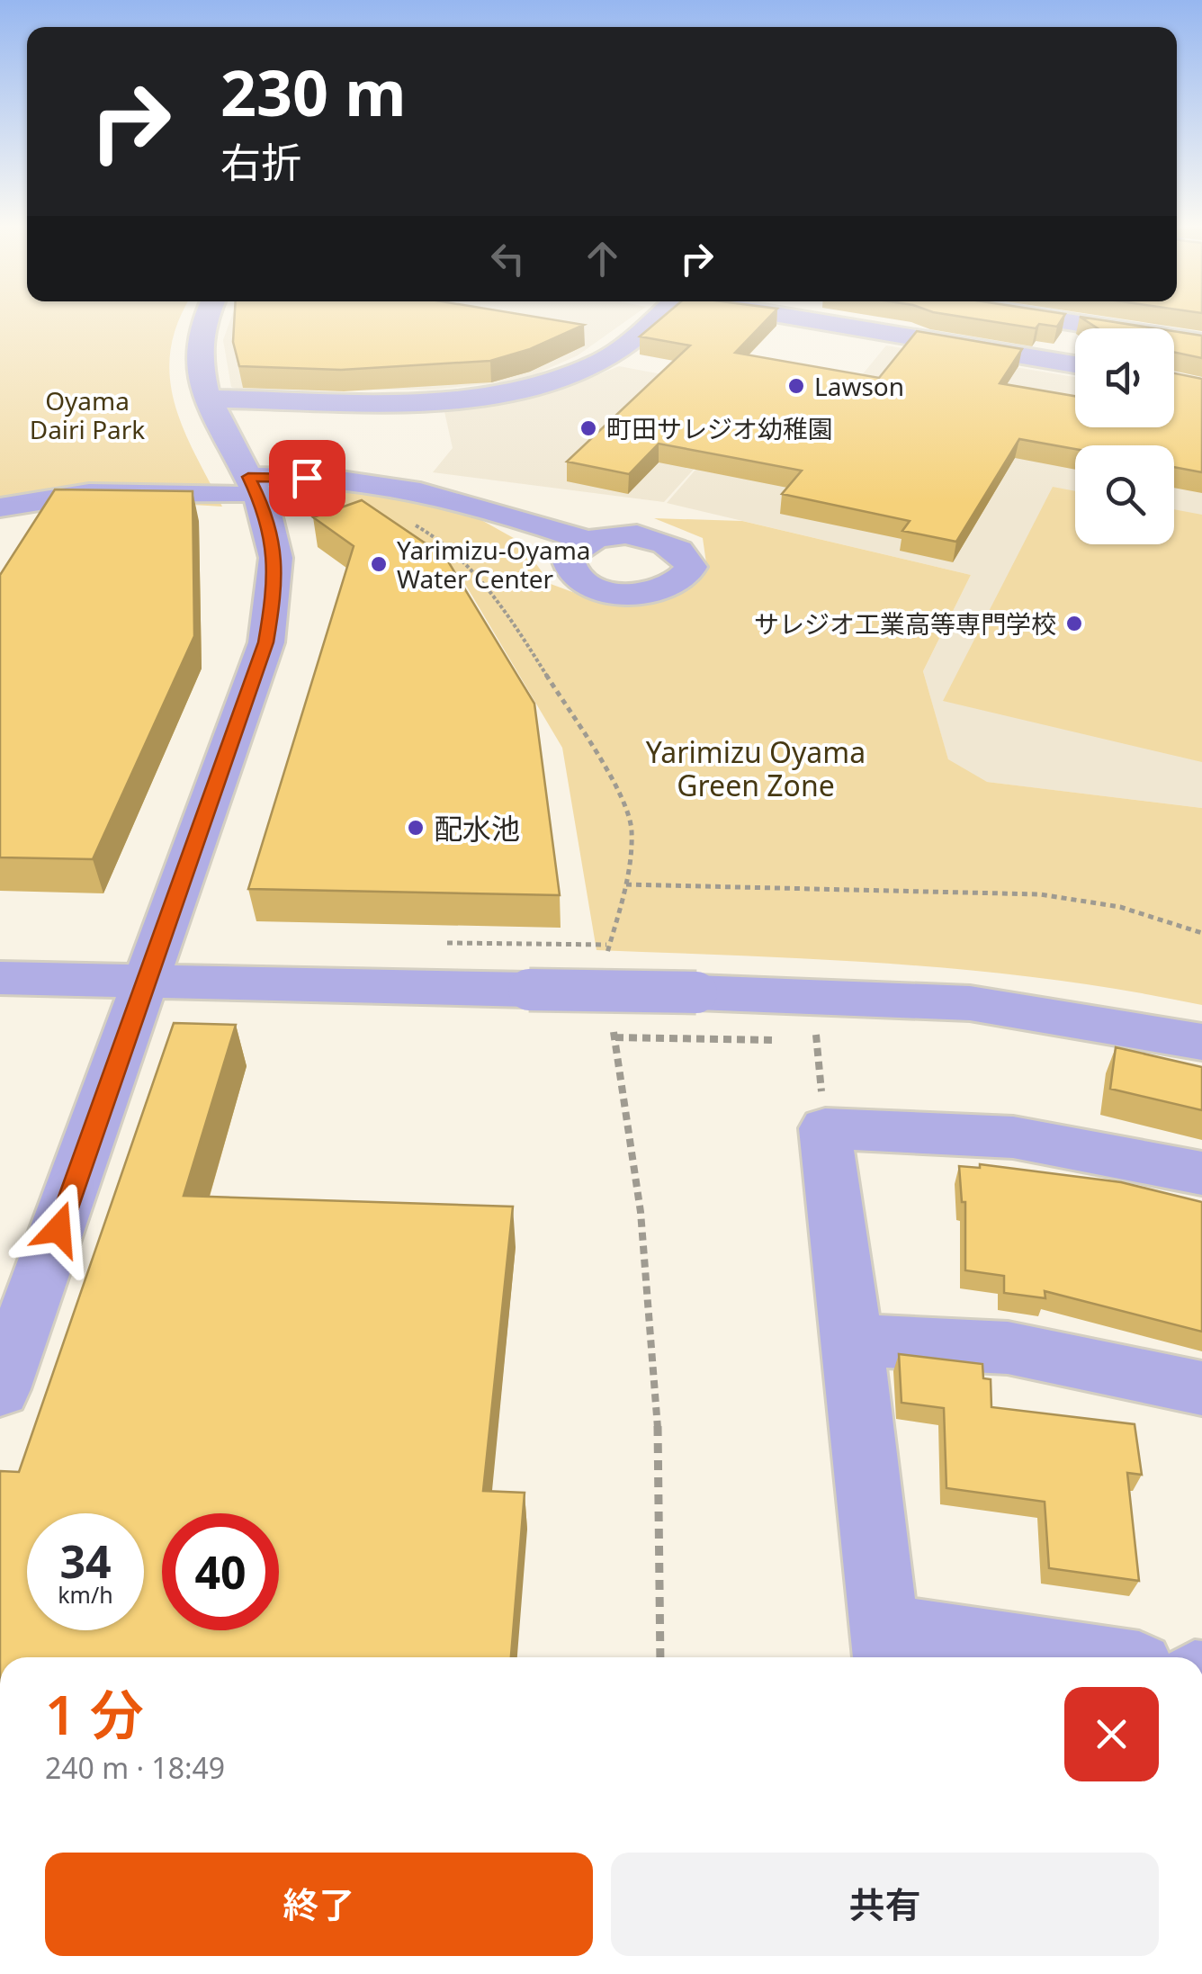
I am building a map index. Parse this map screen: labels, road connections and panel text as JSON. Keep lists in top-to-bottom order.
{
  "parks": ["Oyama Dairi Park", "Yarimizu Oyama Green Zone"],
  "places": [
    "Lawson",
    "町田サレジオ幼稚園",
    "Yarimizu-Oyama Water Center",
    "サレジオ工業高等専門学校",
    "配水池"
  ],
  "page": {
    "turn": ["230 m", "右折"],
    "speed": "34 km/h",
    "limit": "40",
    "heading": ["1 分", "240 m · 18:49"],
    "buttons": ["終了", "共有"]
  }
}
